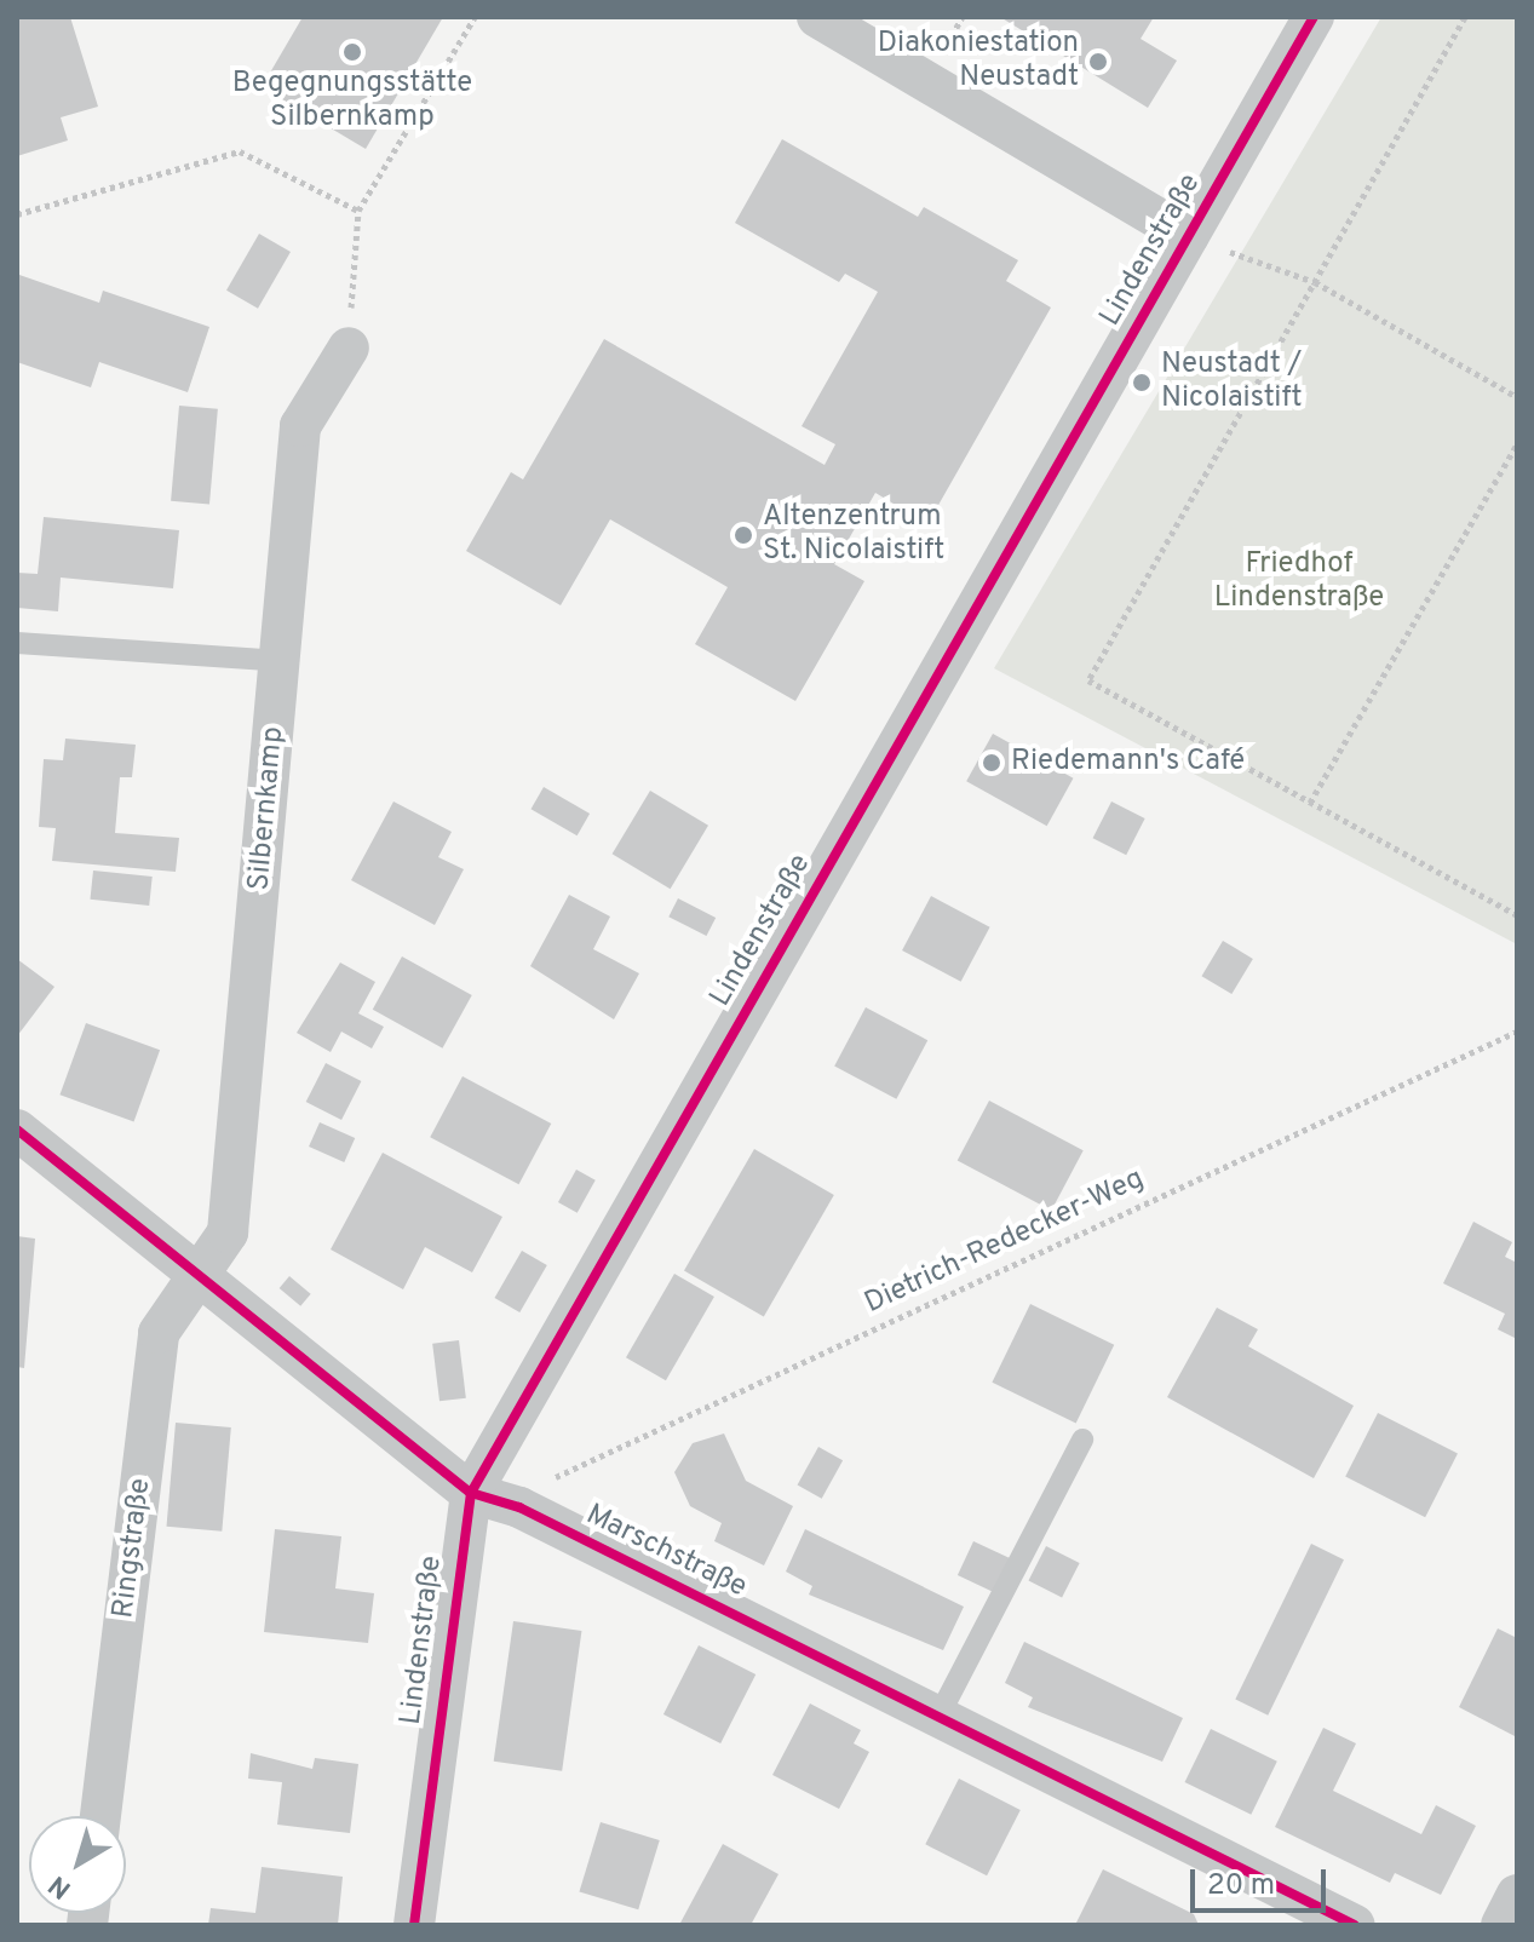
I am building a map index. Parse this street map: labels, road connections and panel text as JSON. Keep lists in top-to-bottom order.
{
  "streets": {
    "street": [
      "Lindenstraße",
      "Silbernkamp",
      "Ringstraße",
      "Marschstraße"
    ],
    "path": ["Dietrich-Redecker-Weg"]
  },
  "crossings": [
    ["Lindenstraße", "Marschstraße"],
    ["Silbernkamp", "Ringstraße"],
    ["Silbernkamp", "Marschstraße"],
    ["Dietrich-Redecker-Weg", "Marschstraße"],
    ["Ringstraße", "Marschstraße"]
  ],
  "parks": ["Friedhof Lindenstraße"],
  "places": [
    "Begegnungsstätte Silbernkamp",
    "Diakoniestation Neustadt",
    "Neustadt / Nicolaistift",
    "Altenzentrum St. Nicolaistift",
    "Riedemann's Café"
  ],
  "scale_bar": "20 m",
  "north": "bottom left"
}
